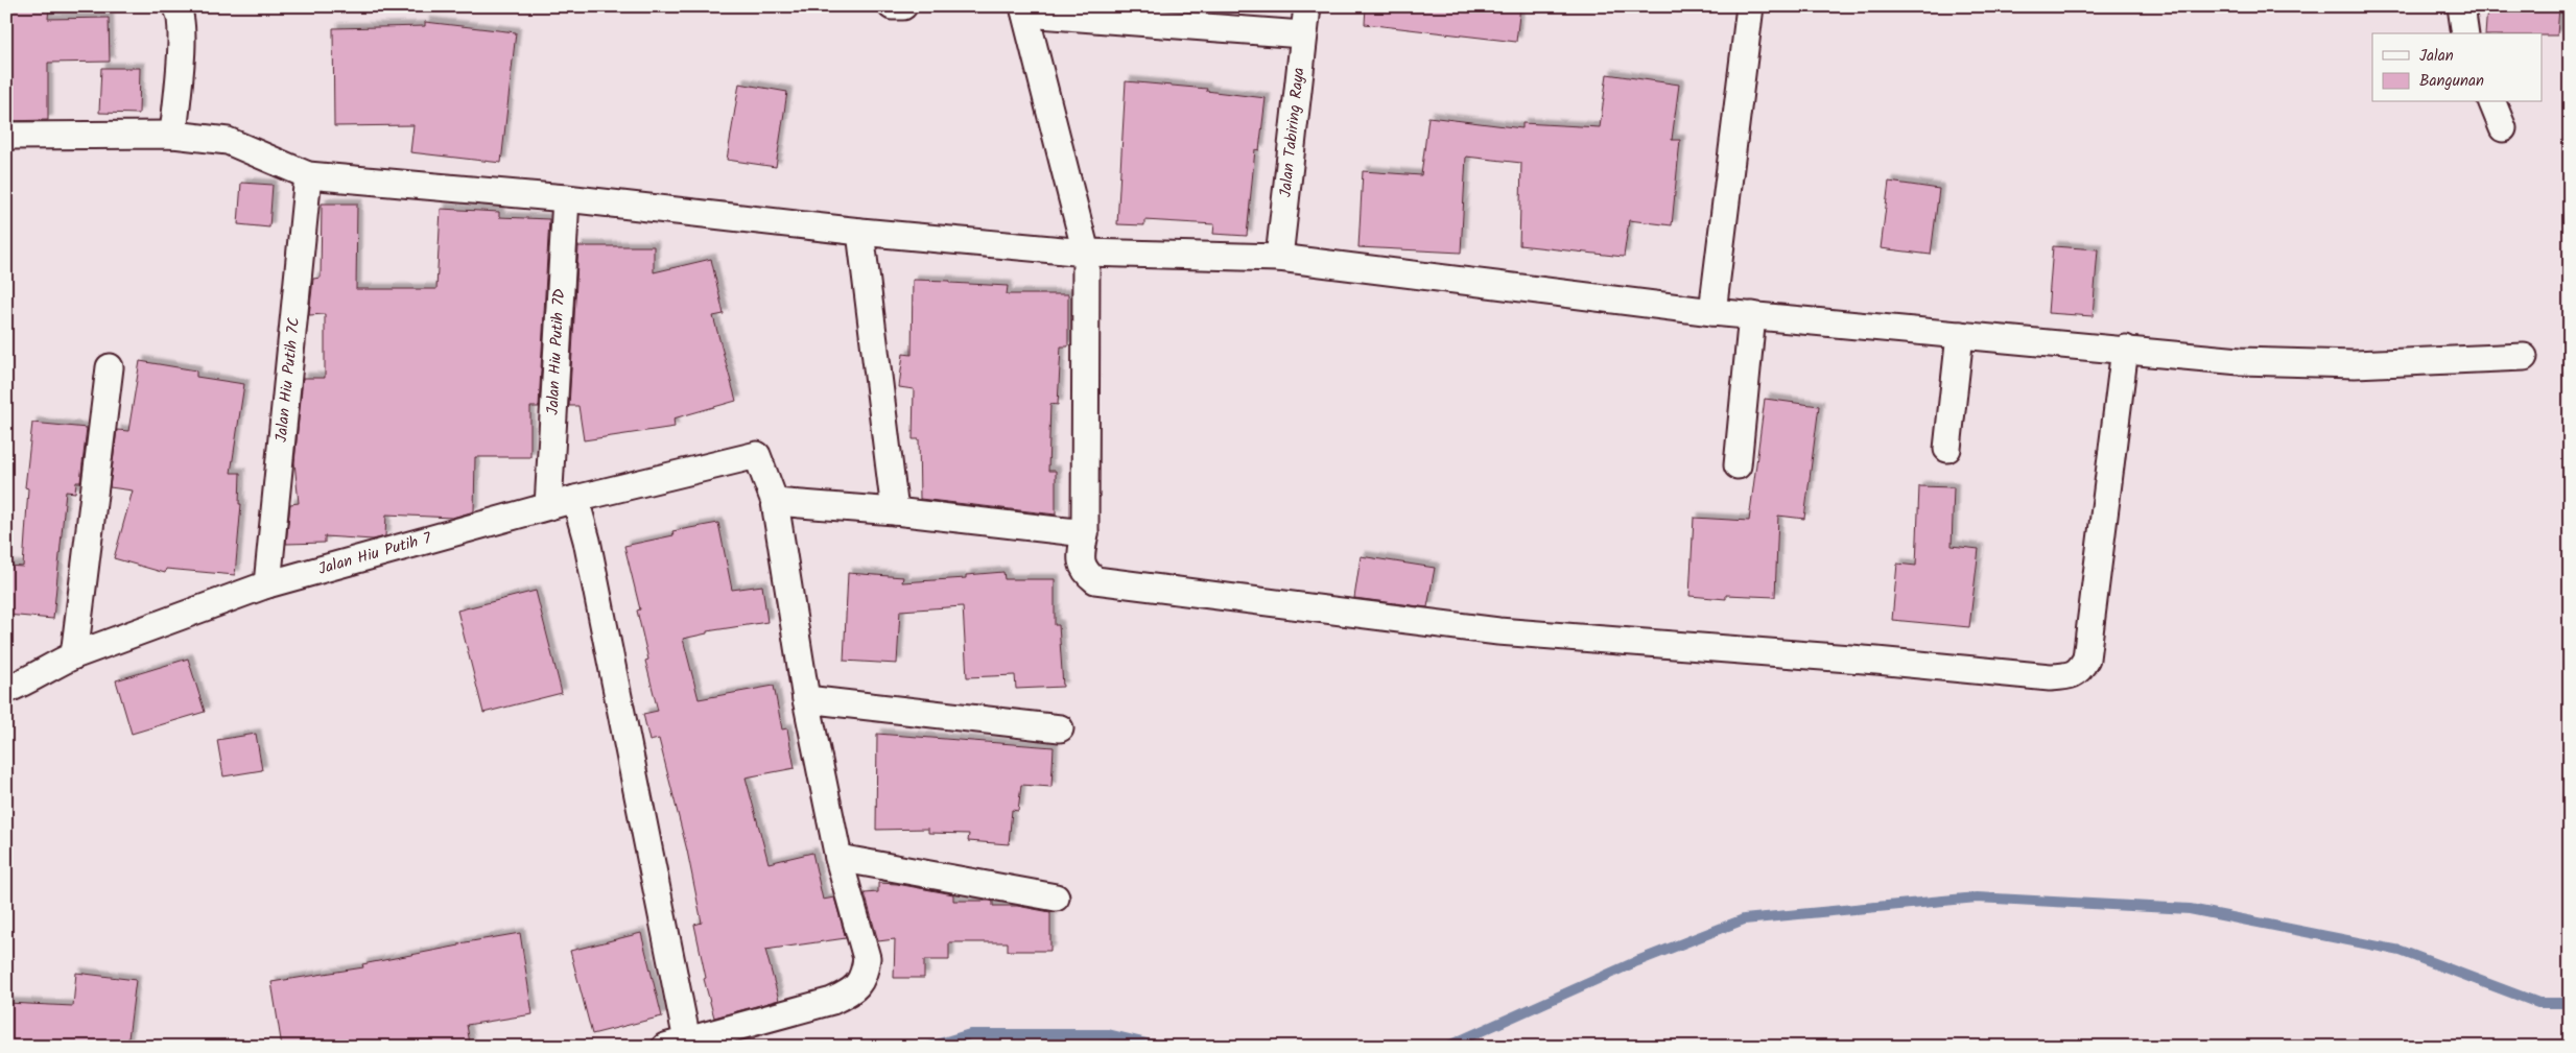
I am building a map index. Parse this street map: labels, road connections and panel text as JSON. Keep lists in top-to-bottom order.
{
  "streets": {
    "street": [
      "Jalan Tabiring Raya",
      "Jalan Hiu Putih 7D",
      "Jalan Hiu Putih 7C",
      "Jalan Hiu Putih 7"
    ]
  },
  "crossings": [
    ["Jalan Hiu Putih 7D", "Jalan Hiu Putih 7"],
    ["Jalan Hiu Putih 7C", "Jalan Hiu Putih 7"]
  ],
  "legend": ["Jalan", "Bangunan"]
}
